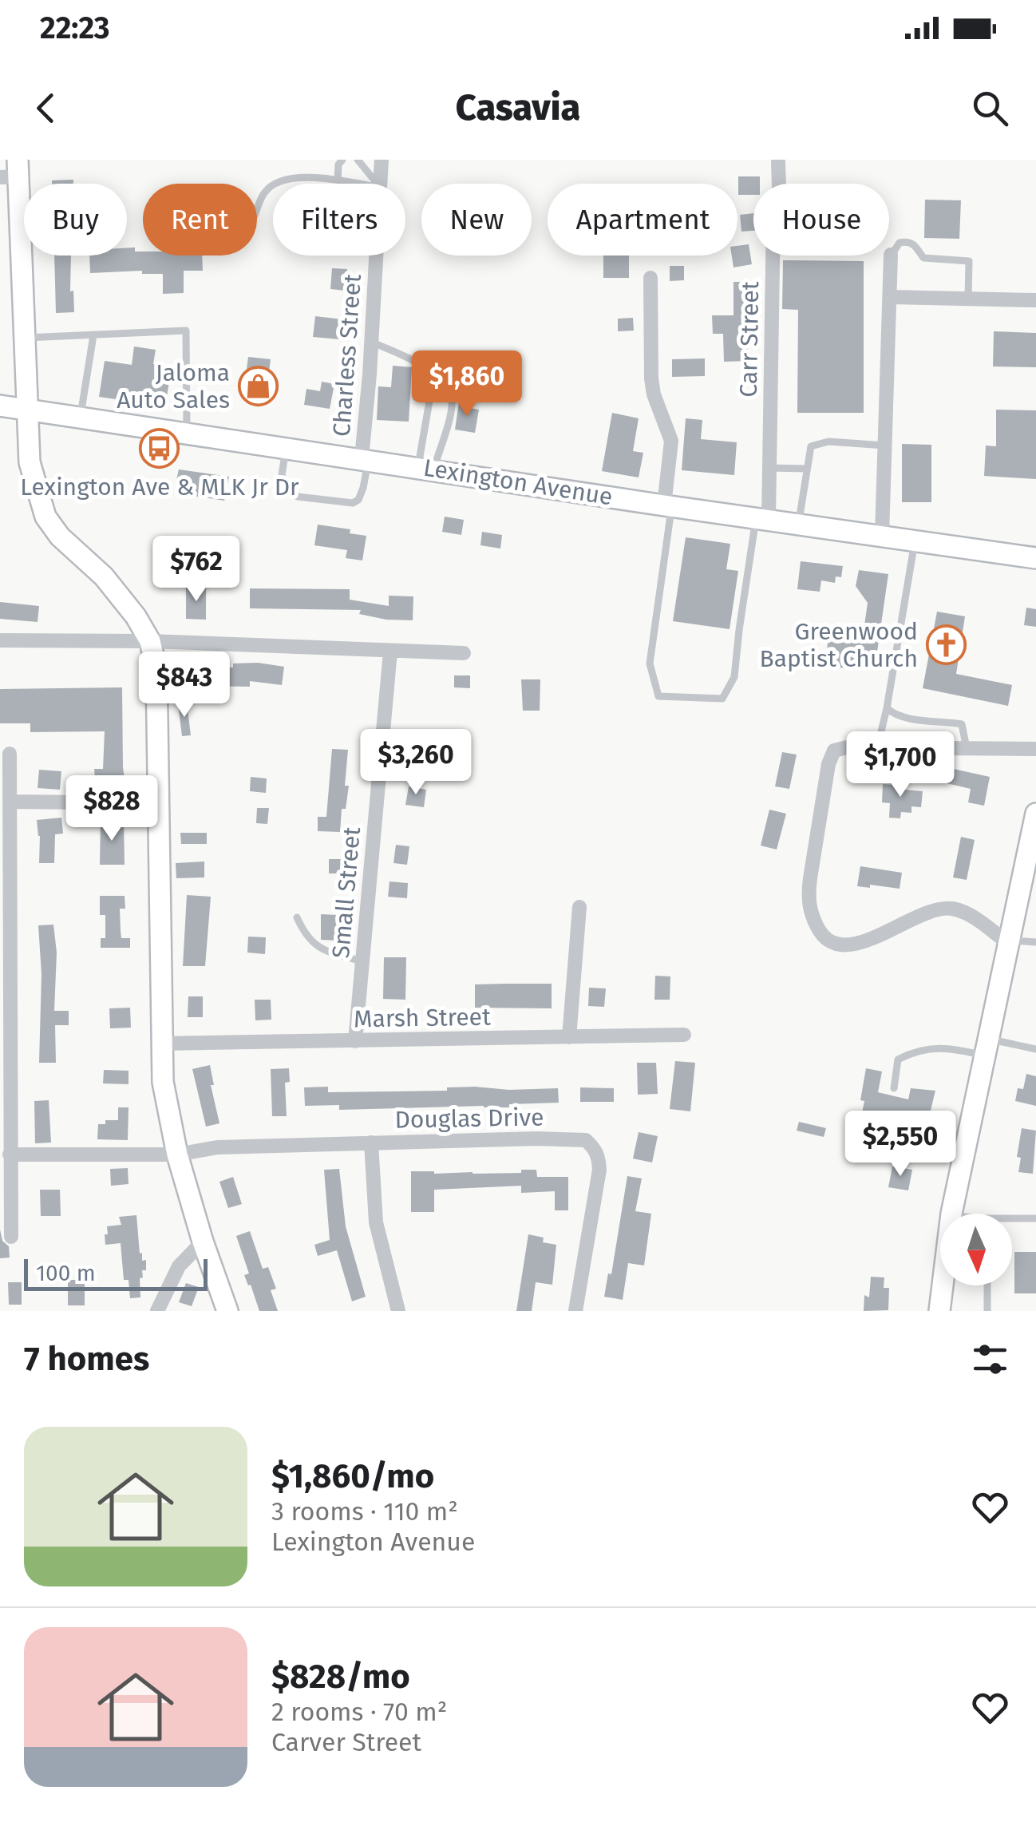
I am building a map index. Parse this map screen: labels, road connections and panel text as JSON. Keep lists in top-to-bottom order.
{
  "streets": {
    "street": [
      "Carr Street",
      "Charless Street",
      "Lexington Avenue",
      "Small Street",
      "Marsh Street",
      "Douglas Drive"
    ]
  },
  "crossings": [
    ["Carr Street", "Lexington Avenue"],
    ["Charless Street", "Lexington Avenue"],
    ["Small Street", "Marsh Street"]
  ],
  "places": {
    "shop": ["Jaloma Auto Sales"],
    "bus stop": ["Lexington Ave & MLK Jr Dr"],
    "church": ["Greenwood Baptist Church"]
  },
  "scale_bar": "100 m",
  "north": "bottom",
  "page": {
    "status": "22:23",
    "header": "Casavia",
    "chip": [
      "Buy",
      "Rent",
      "Filters",
      "New",
      "Apartment",
      "House"
    ],
    "price": [
      "$1,860",
      "$762",
      "$843",
      "$3,260",
      "$1,700",
      "$828",
      "$2,550"
    ],
    "scale": "100 m",
    "heading": "7 homes",
    "list": [
      {
        "name": "$1,860/mo",
        "note": "3 rooms · 110 m² · Lexington Avenue"
      },
      {
        "name": "$828/mo",
        "note": "2 rooms · 70 m² · Carver Street"
      }
    ]
  }
}
